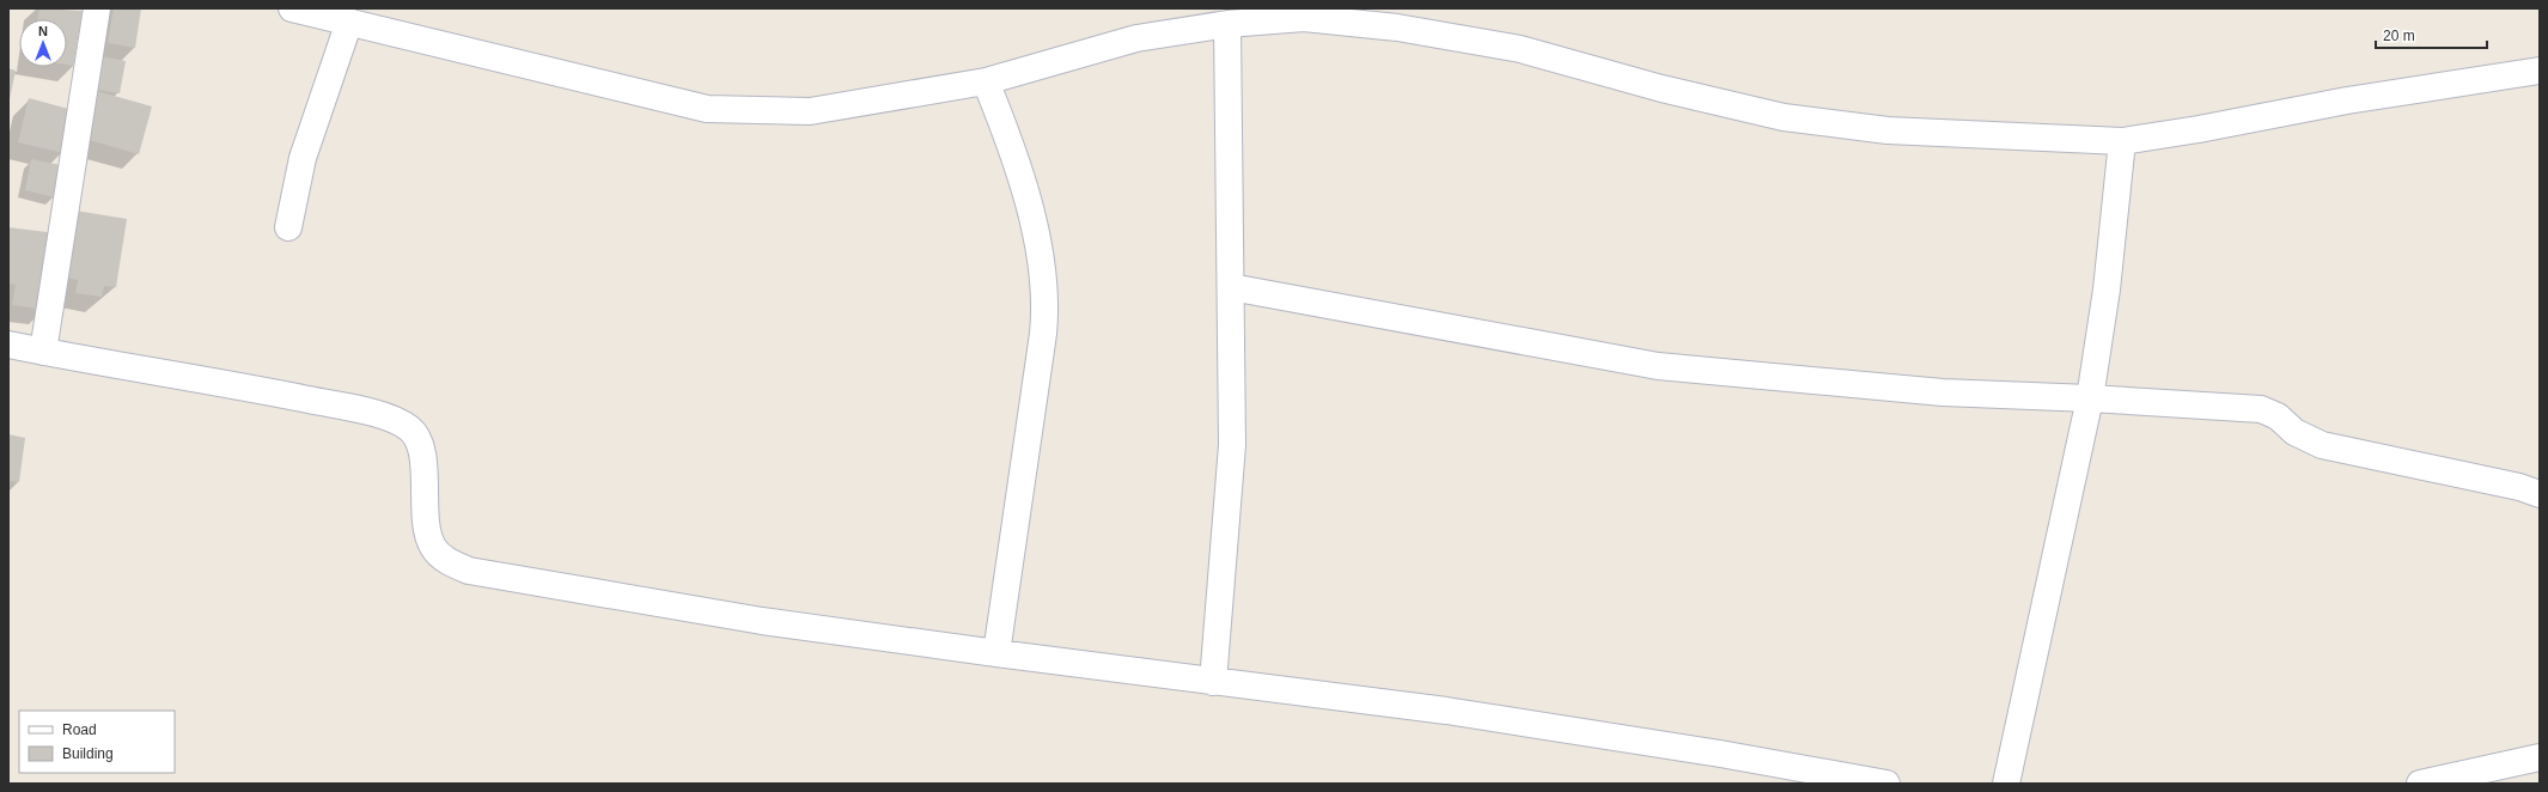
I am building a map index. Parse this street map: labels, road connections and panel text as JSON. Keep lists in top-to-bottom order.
{
  "legend": ["Road", "Building"],
  "scale_bar": "20 m",
  "north": "top"
}
